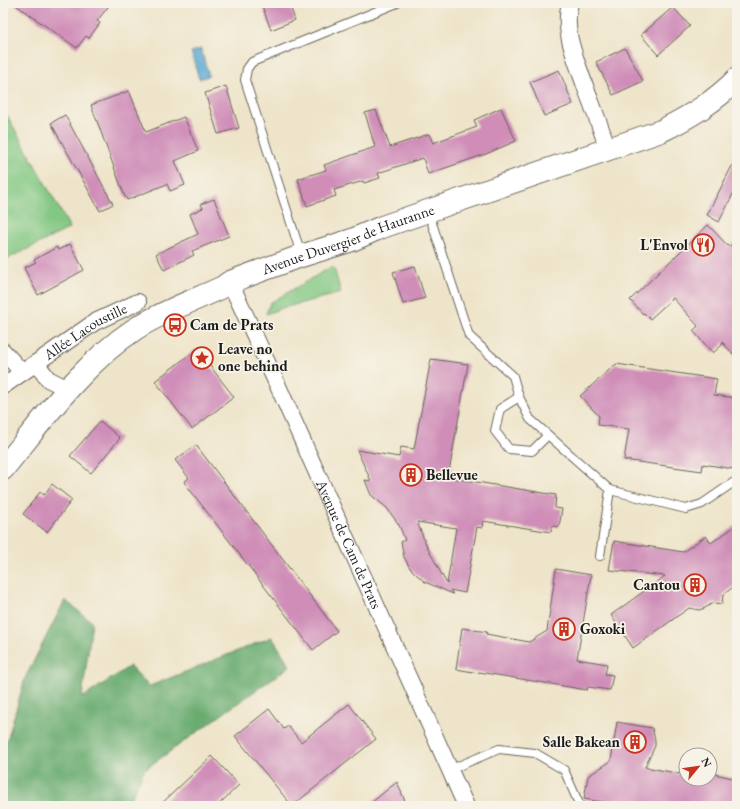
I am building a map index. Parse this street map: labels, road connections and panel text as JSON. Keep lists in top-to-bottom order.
{
  "streets": {
    "main road": ["Avenue Duvergier de Hauranne"],
    "street": ["Allée Lacoustille", "Avenue de Cam de Prats"]
  },
  "crossings": [
    ["Avenue Duvergier de Hauranne", "Allée Lacoustille"],
    ["Avenue Duvergier de Hauranne", "Avenue de Cam de Prats"]
  ],
  "places": {
    "restaurant": ["L'Envol"],
    "bus stop": ["Cam de Prats"],
    "place": ["Leave no one behind"],
    "building": [
      "Bellevue",
      "Cantou",
      "Goxoki",
      "Salle Bakean"
    ]
  },
  "north": "top right"
}
